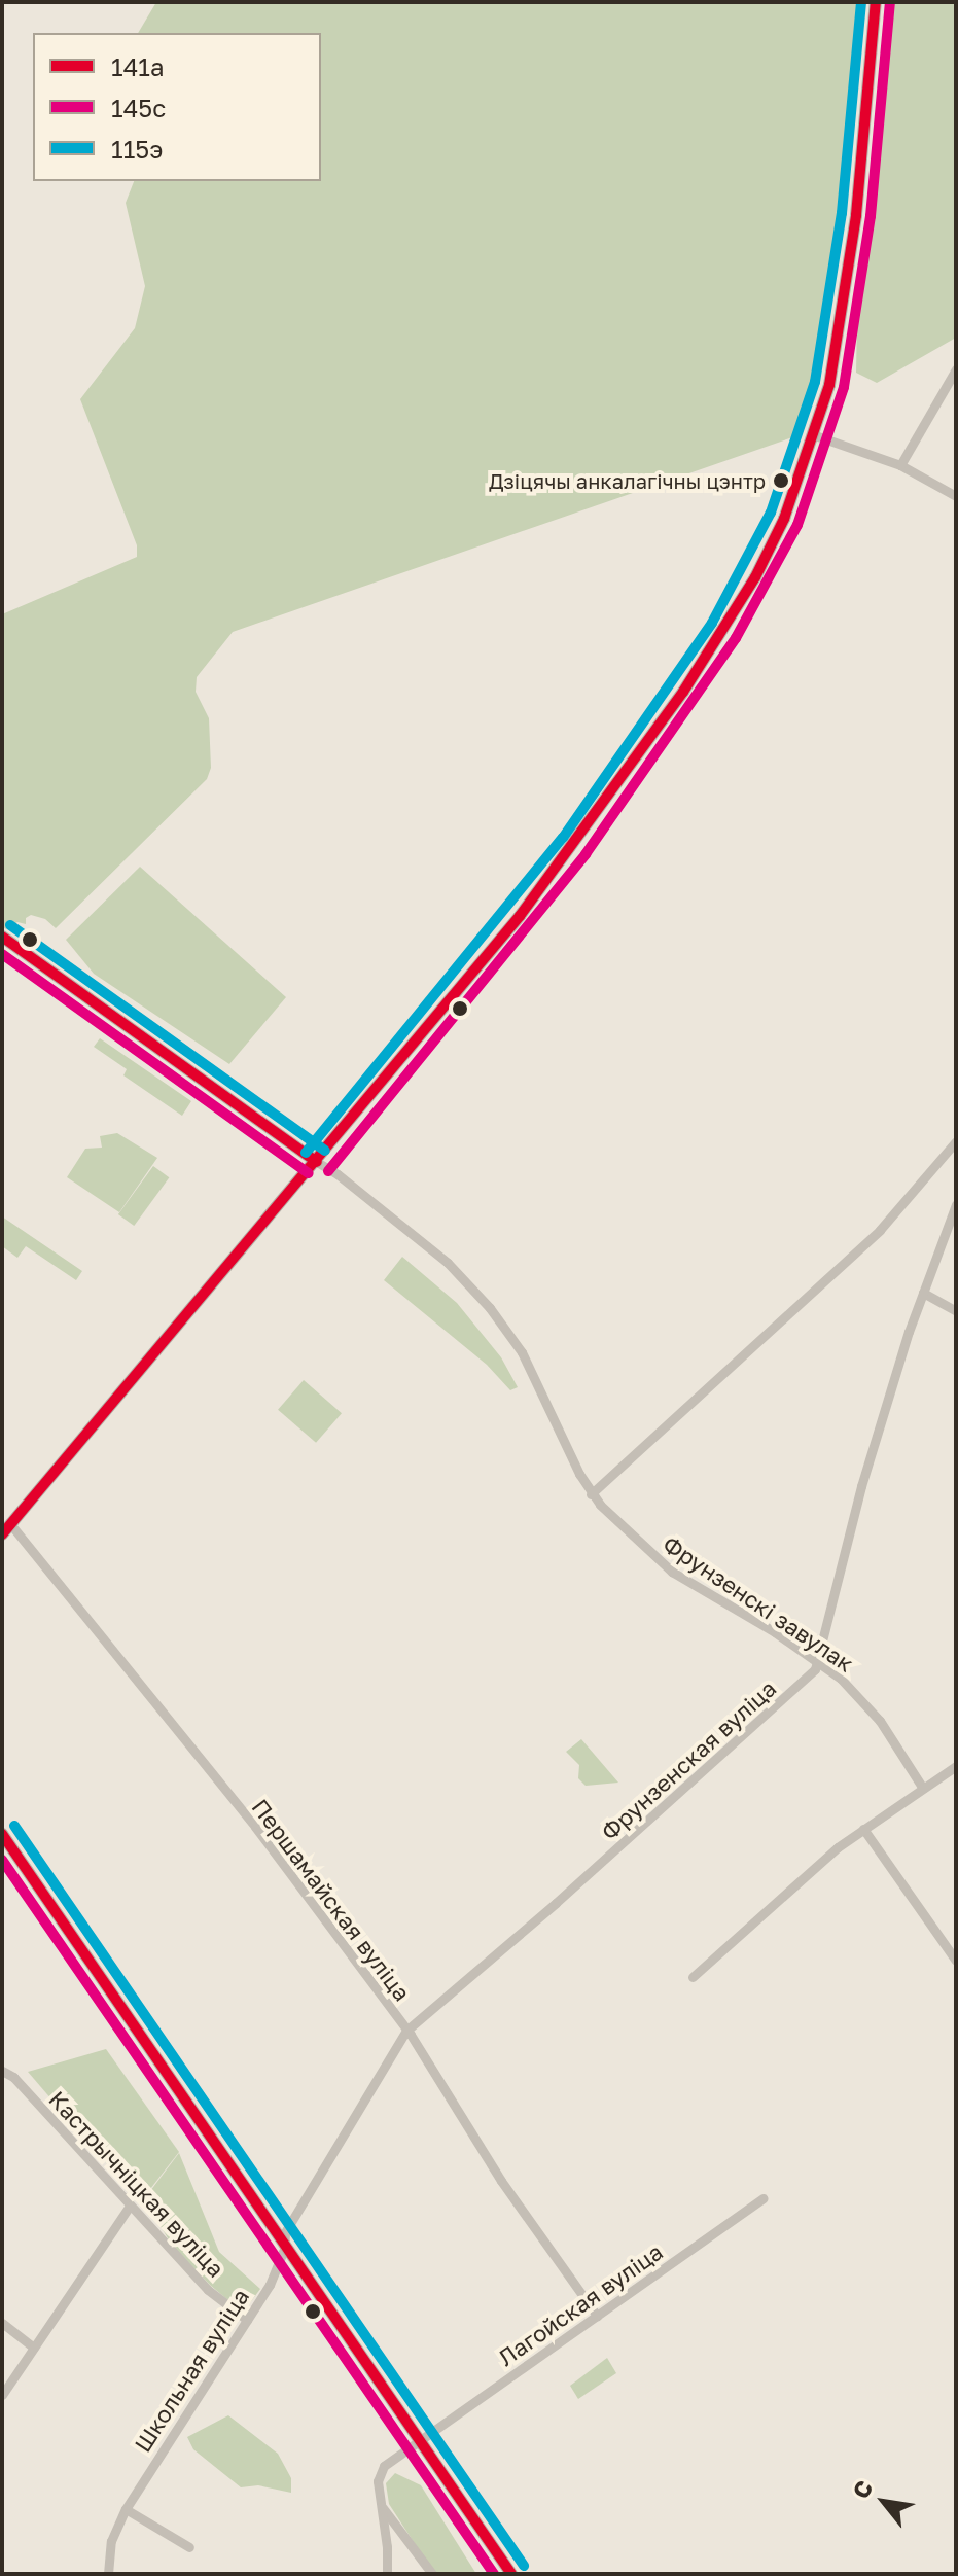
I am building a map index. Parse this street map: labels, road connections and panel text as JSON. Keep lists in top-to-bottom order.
{
  "streets": {
    "street": [
      "Фрунзенскі завулак",
      "Фрунзенская вуліца",
      "Першамайская вуліца",
      "Кастрычніцкая вуліца",
      "Лагойская вуліца",
      "Школьная вуліца"
    ]
  },
  "crossings": [
    ["Фрунзенскі завулак", "Фрунзенская вуліца"],
    ["Фрунзенская вуліца", "Першамайская вуліца"],
    ["Фрунзенская вуліца", "Школьная вуліца"],
    ["Першамайская вуліца", "Лагойская вуліца"],
    ["Кастрычніцкая вуліца", "Школьная вуліца"]
  ],
  "places": ["Дзіцячы анкалагічны цэнтр"],
  "lines": ["transit line 141а", "transit line 115э", "transit line 145с"],
  "legend": ["141а", "145с", "115э"],
  "north": "top left"
}
